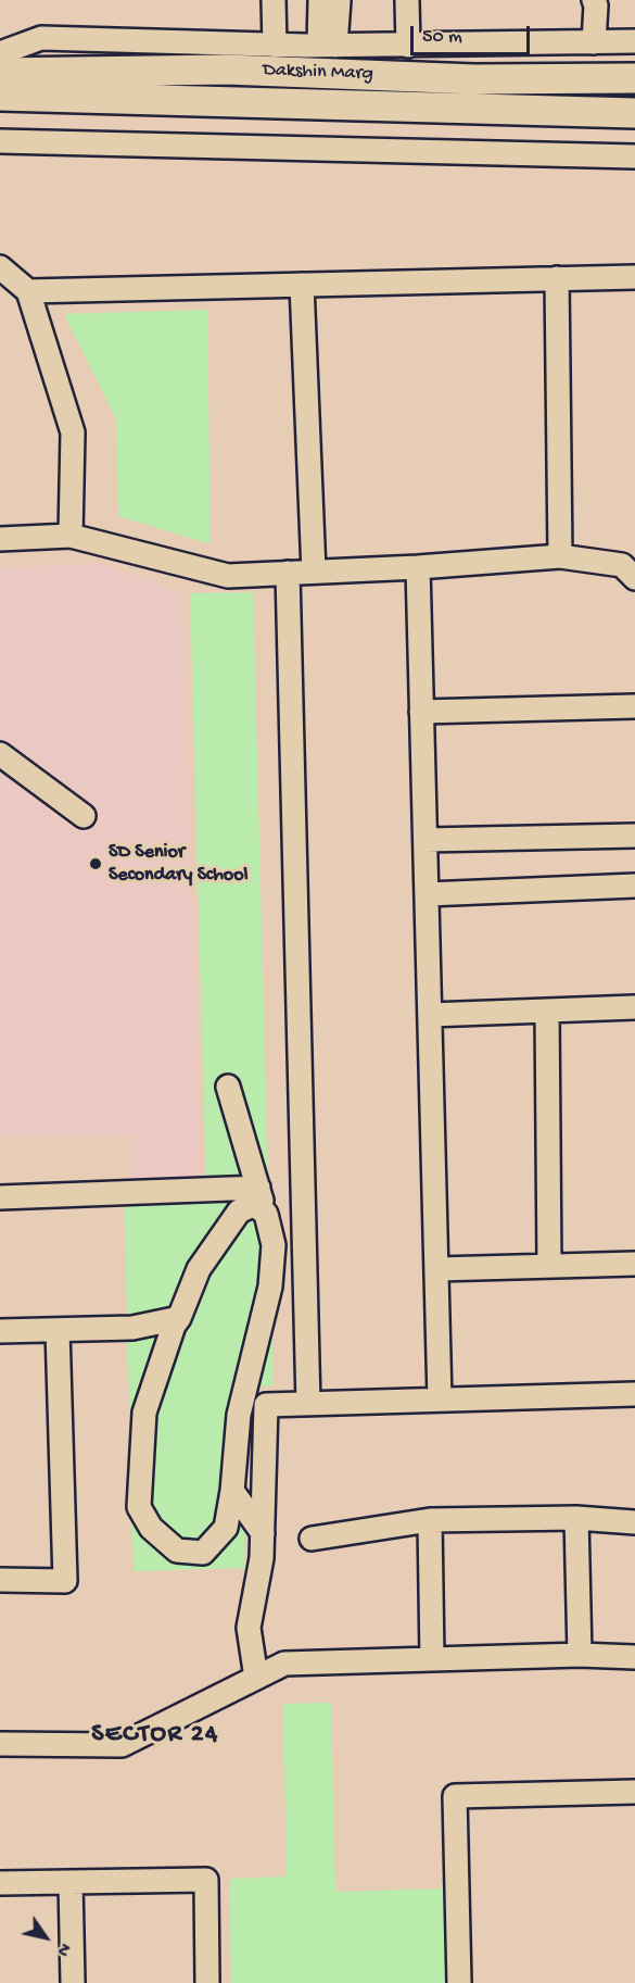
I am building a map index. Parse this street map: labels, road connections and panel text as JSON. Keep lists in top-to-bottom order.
{
  "streets": {
    "main road": ["Dakshin Marg"]
  },
  "districts": ["SECTOR 24"],
  "places": ["SD Senior Secondary School"],
  "scale_bar": "50 m",
  "north": "bottom right"
}
